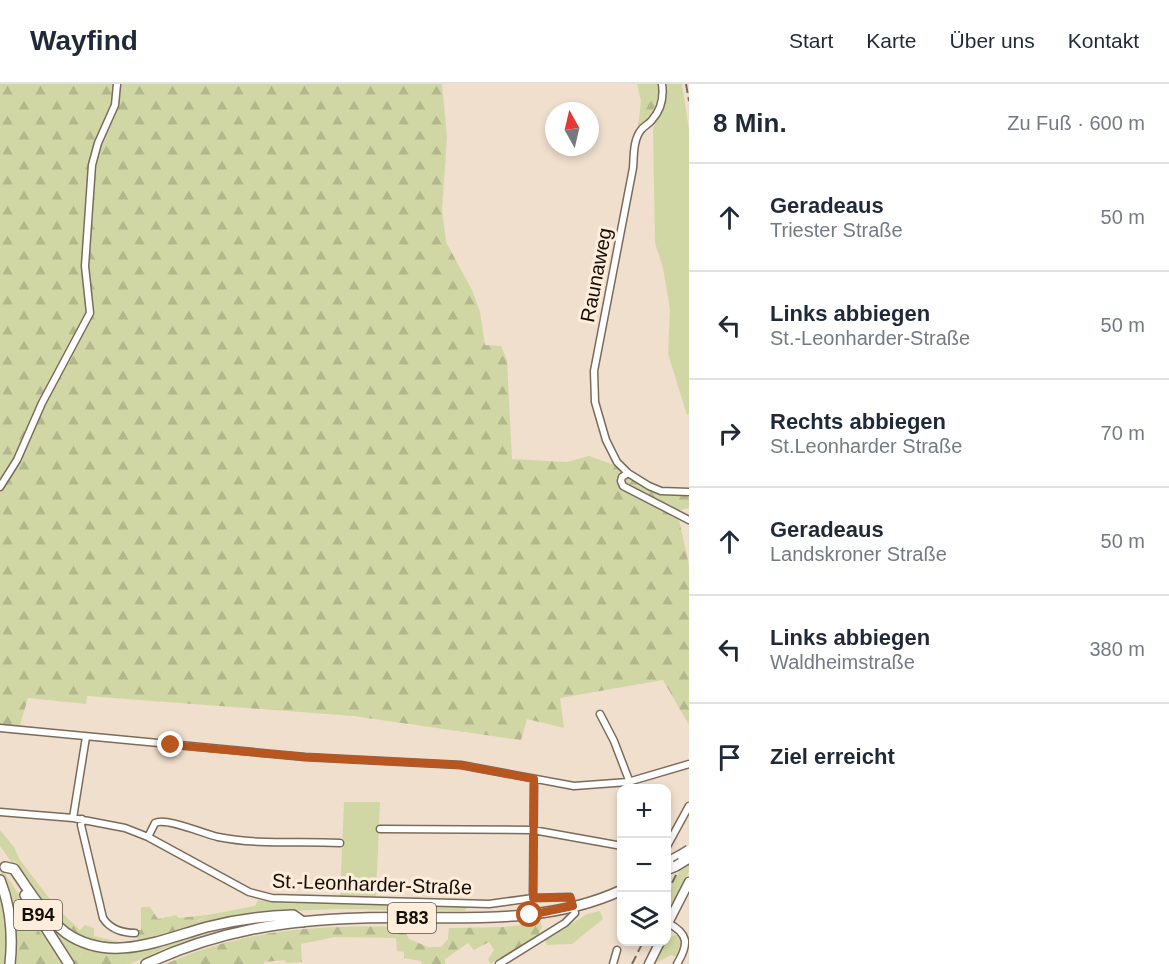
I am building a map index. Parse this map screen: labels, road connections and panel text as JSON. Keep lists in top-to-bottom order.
{
  "streets": {
    "main road": ["B94", "B83"],
    "street": ["Raunaweg", "St.-Leonharder-Straße"]
  },
  "crossings": [
    ["St.-Leonharder-Straße", "B83"]
  ],
  "north": "top",
  "page": {
    "header": "Wayfind",
    "nav": [
      "Start",
      "Karte",
      "Über uns",
      "Kontakt"
    ],
    "heading": ["8 Min.", "Zu Fuß · 600 m"],
    "list": [
      ["Geradeaus", "Triester Straße", "50 m"],
      ["Links abbiegen", "St.-Leonharder-Straße", "50 m"],
      ["Rechts abbiegen", "St.Leonharder Straße", "70 m"],
      ["Geradeaus", "Landskroner Straße", "50 m"],
      ["Links abbiegen", "Waldheimstraße", "380 m"],
      "Ziel erreicht"
    ],
    "map_buttons": ["+", "−"]
  }
}
